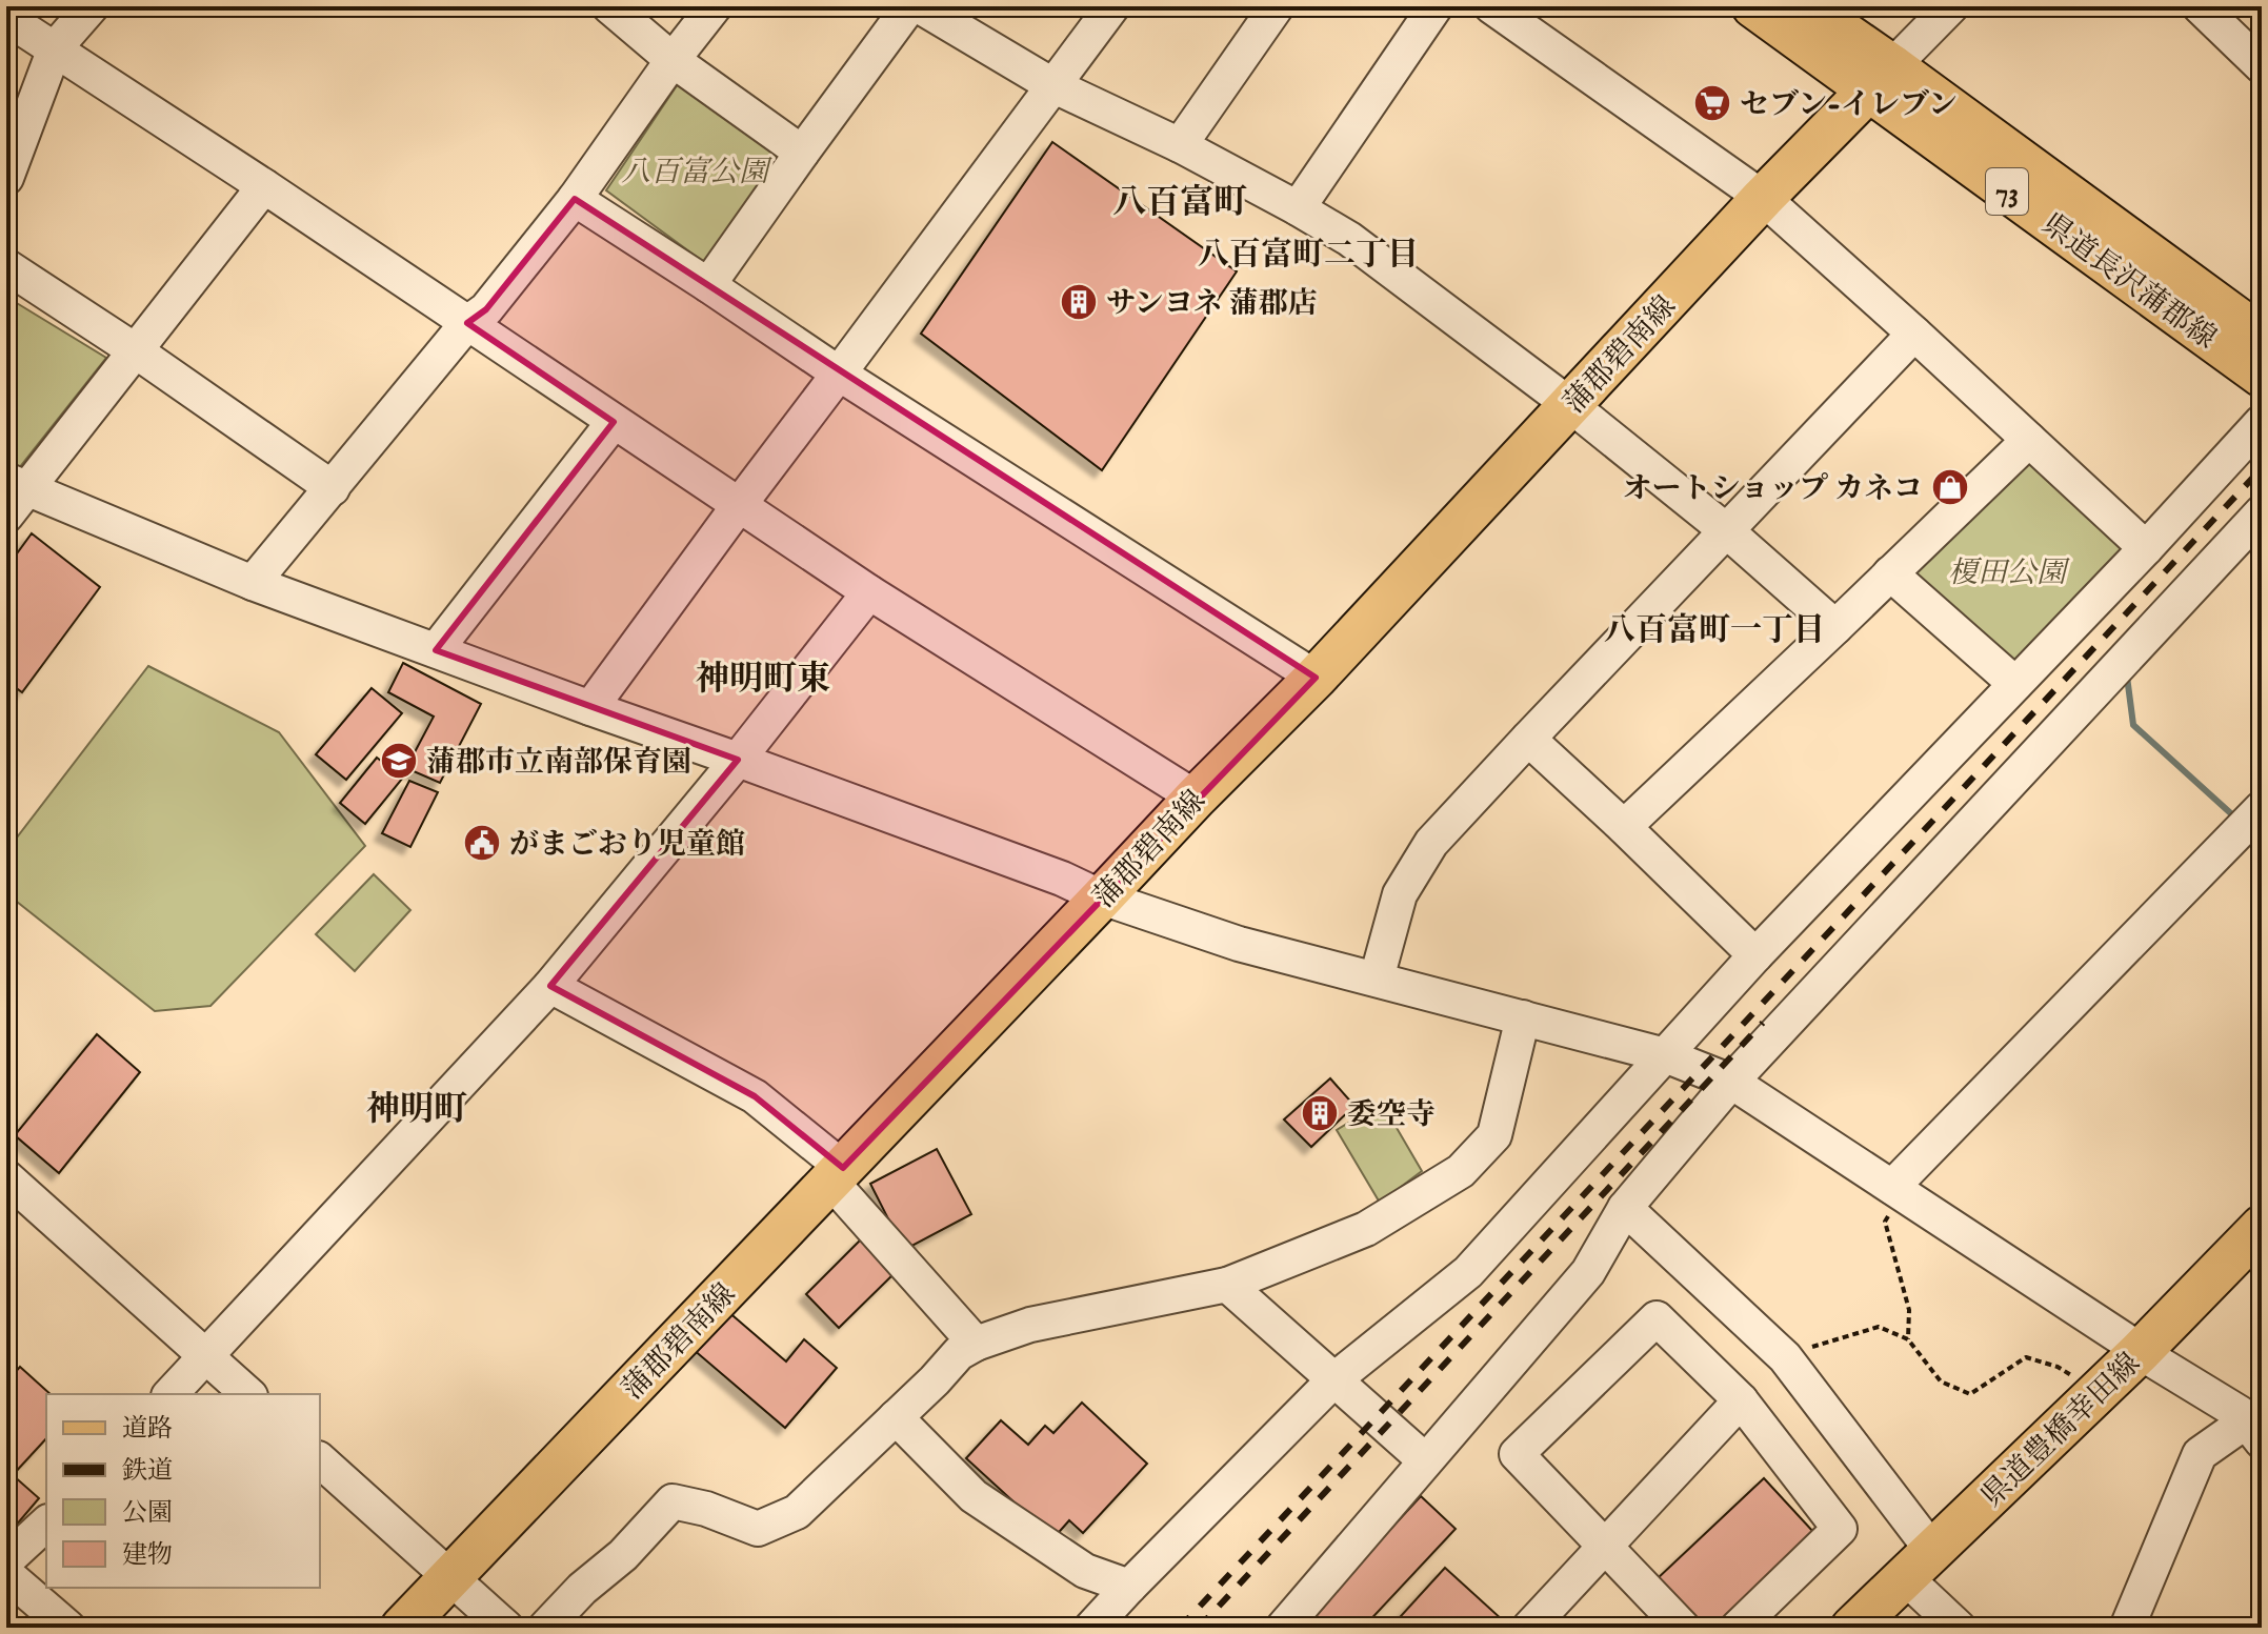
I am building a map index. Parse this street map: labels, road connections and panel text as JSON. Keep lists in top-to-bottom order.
{
  "streets": {
    "main road": [
      "73",
      "県道長沢蒲郡線",
      "蒲郡碧南線",
      "県道豊橋幸田線"
    ]
  },
  "crossings": [
    ["県道長沢蒲郡線", "蒲郡碧南線"]
  ],
  "districts": [
    "八百富町",
    "八百富町二丁目",
    "八百富町一丁目",
    "神明町東",
    "神明町"
  ],
  "parks": ["八百富公園", "榎田公園"],
  "places": {
    "supermarket": ["セブン-イレブン"],
    "building": ["サンヨネ 蒲郡店", "委空寺"],
    "shop": ["オートショップ カネコ"],
    "school or university": ["蒲郡市立南部保育園"],
    "public building": ["がまごおり児童館"]
  },
  "legend": [
    "道路",
    "鉄道",
    "公園",
    "建物"
  ]
}
